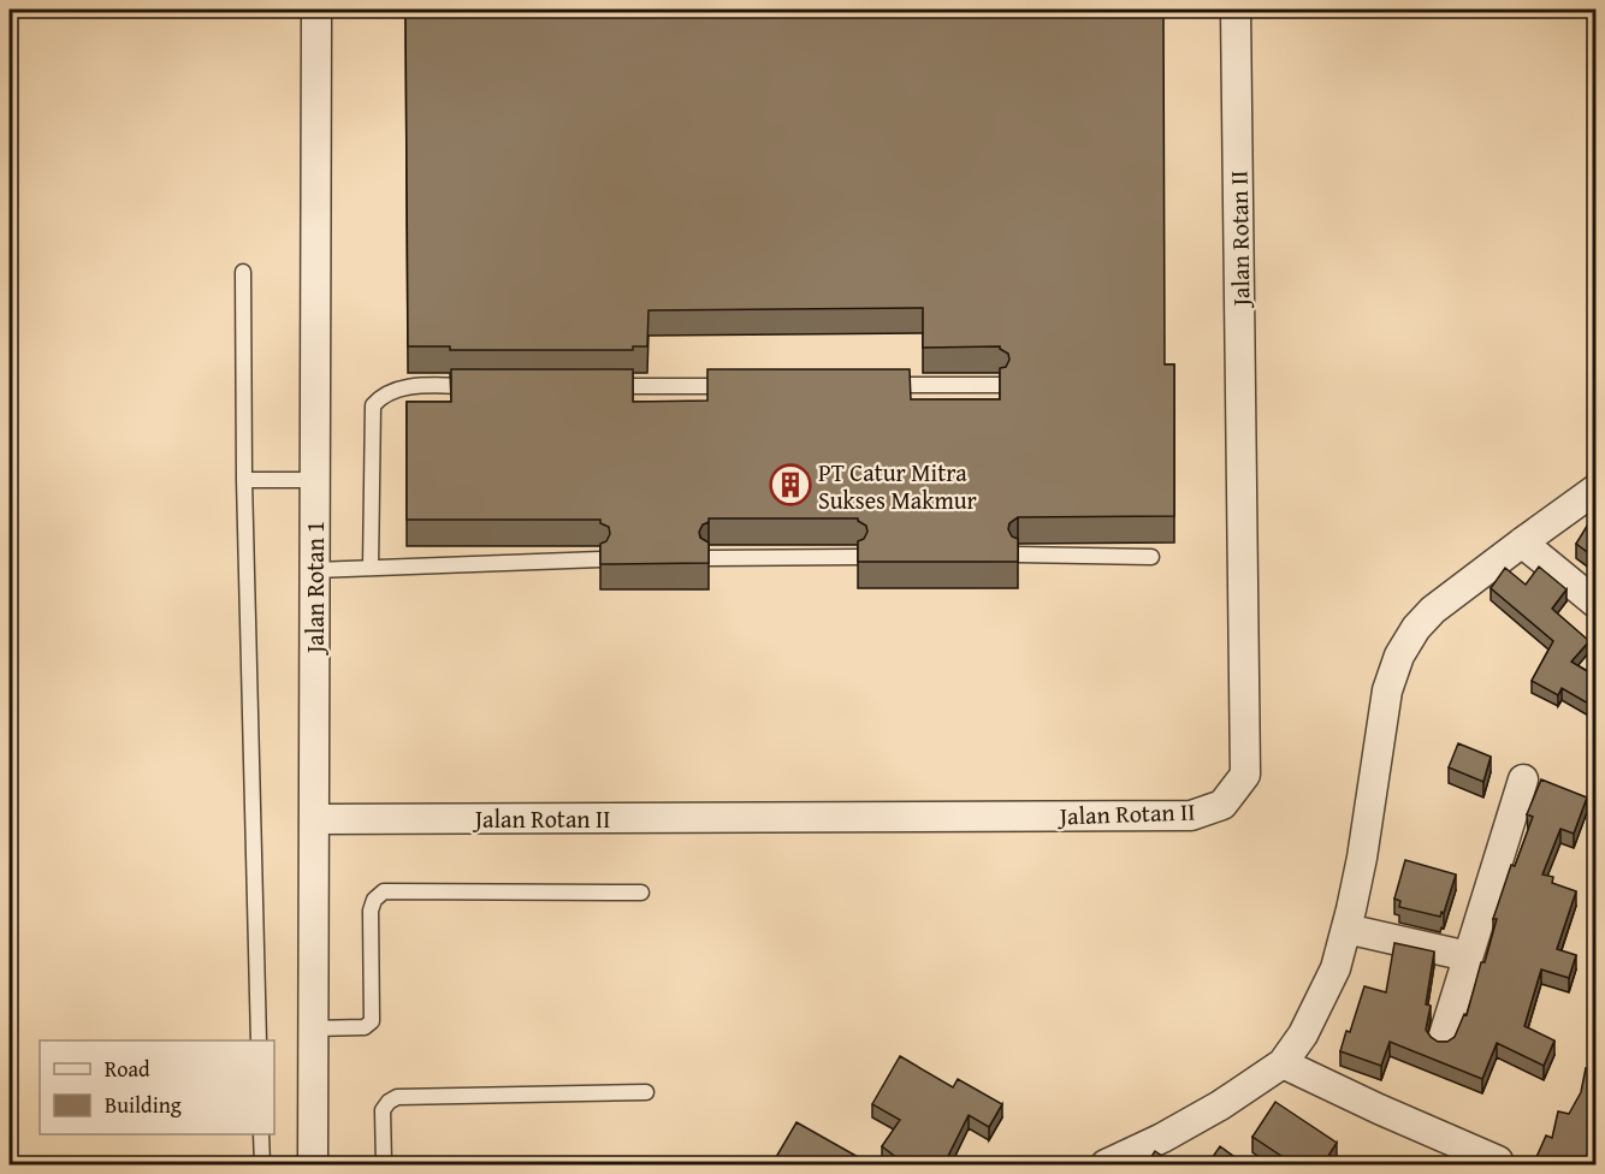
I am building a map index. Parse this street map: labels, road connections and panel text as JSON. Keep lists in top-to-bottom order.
{
  "streets": {
    "street": ["Jalan Rotan II", "Jalan Rotan 1"]
  },
  "crossings": [
    ["Jalan Rotan II", "Jalan Rotan 1"]
  ],
  "places": {
    "building": ["PT Catur Mitra Sukses Makmur"]
  },
  "legend": ["Road", "Building"]
}
